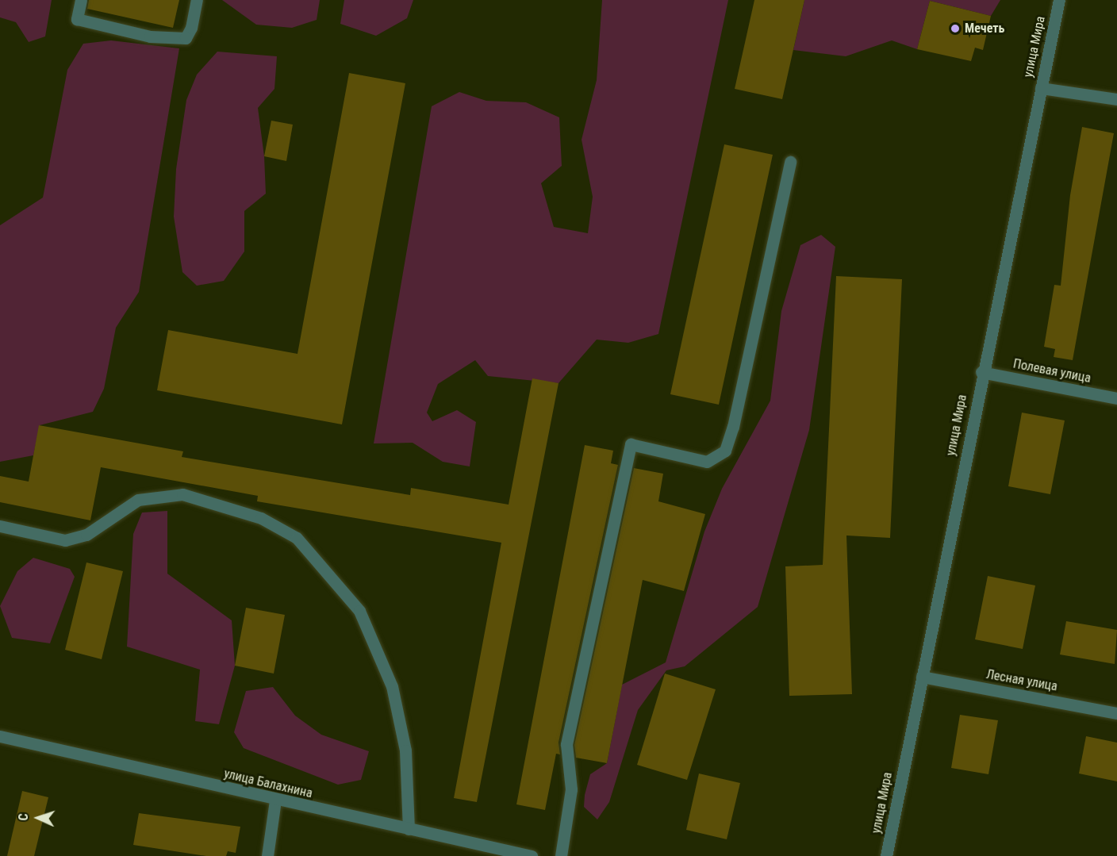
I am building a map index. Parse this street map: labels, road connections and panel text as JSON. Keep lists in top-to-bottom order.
{
  "streets": {
    "street": [
      "улица Мира",
      "Полевая улица",
      "Лесная улица",
      "улица Балахнина"
    ]
  },
  "crossings": [
    ["улица Мира", "Полевая улица"],
    ["улица Мира", "Лесная улица"]
  ],
  "places": ["Мечеть"],
  "north": "left"
}
